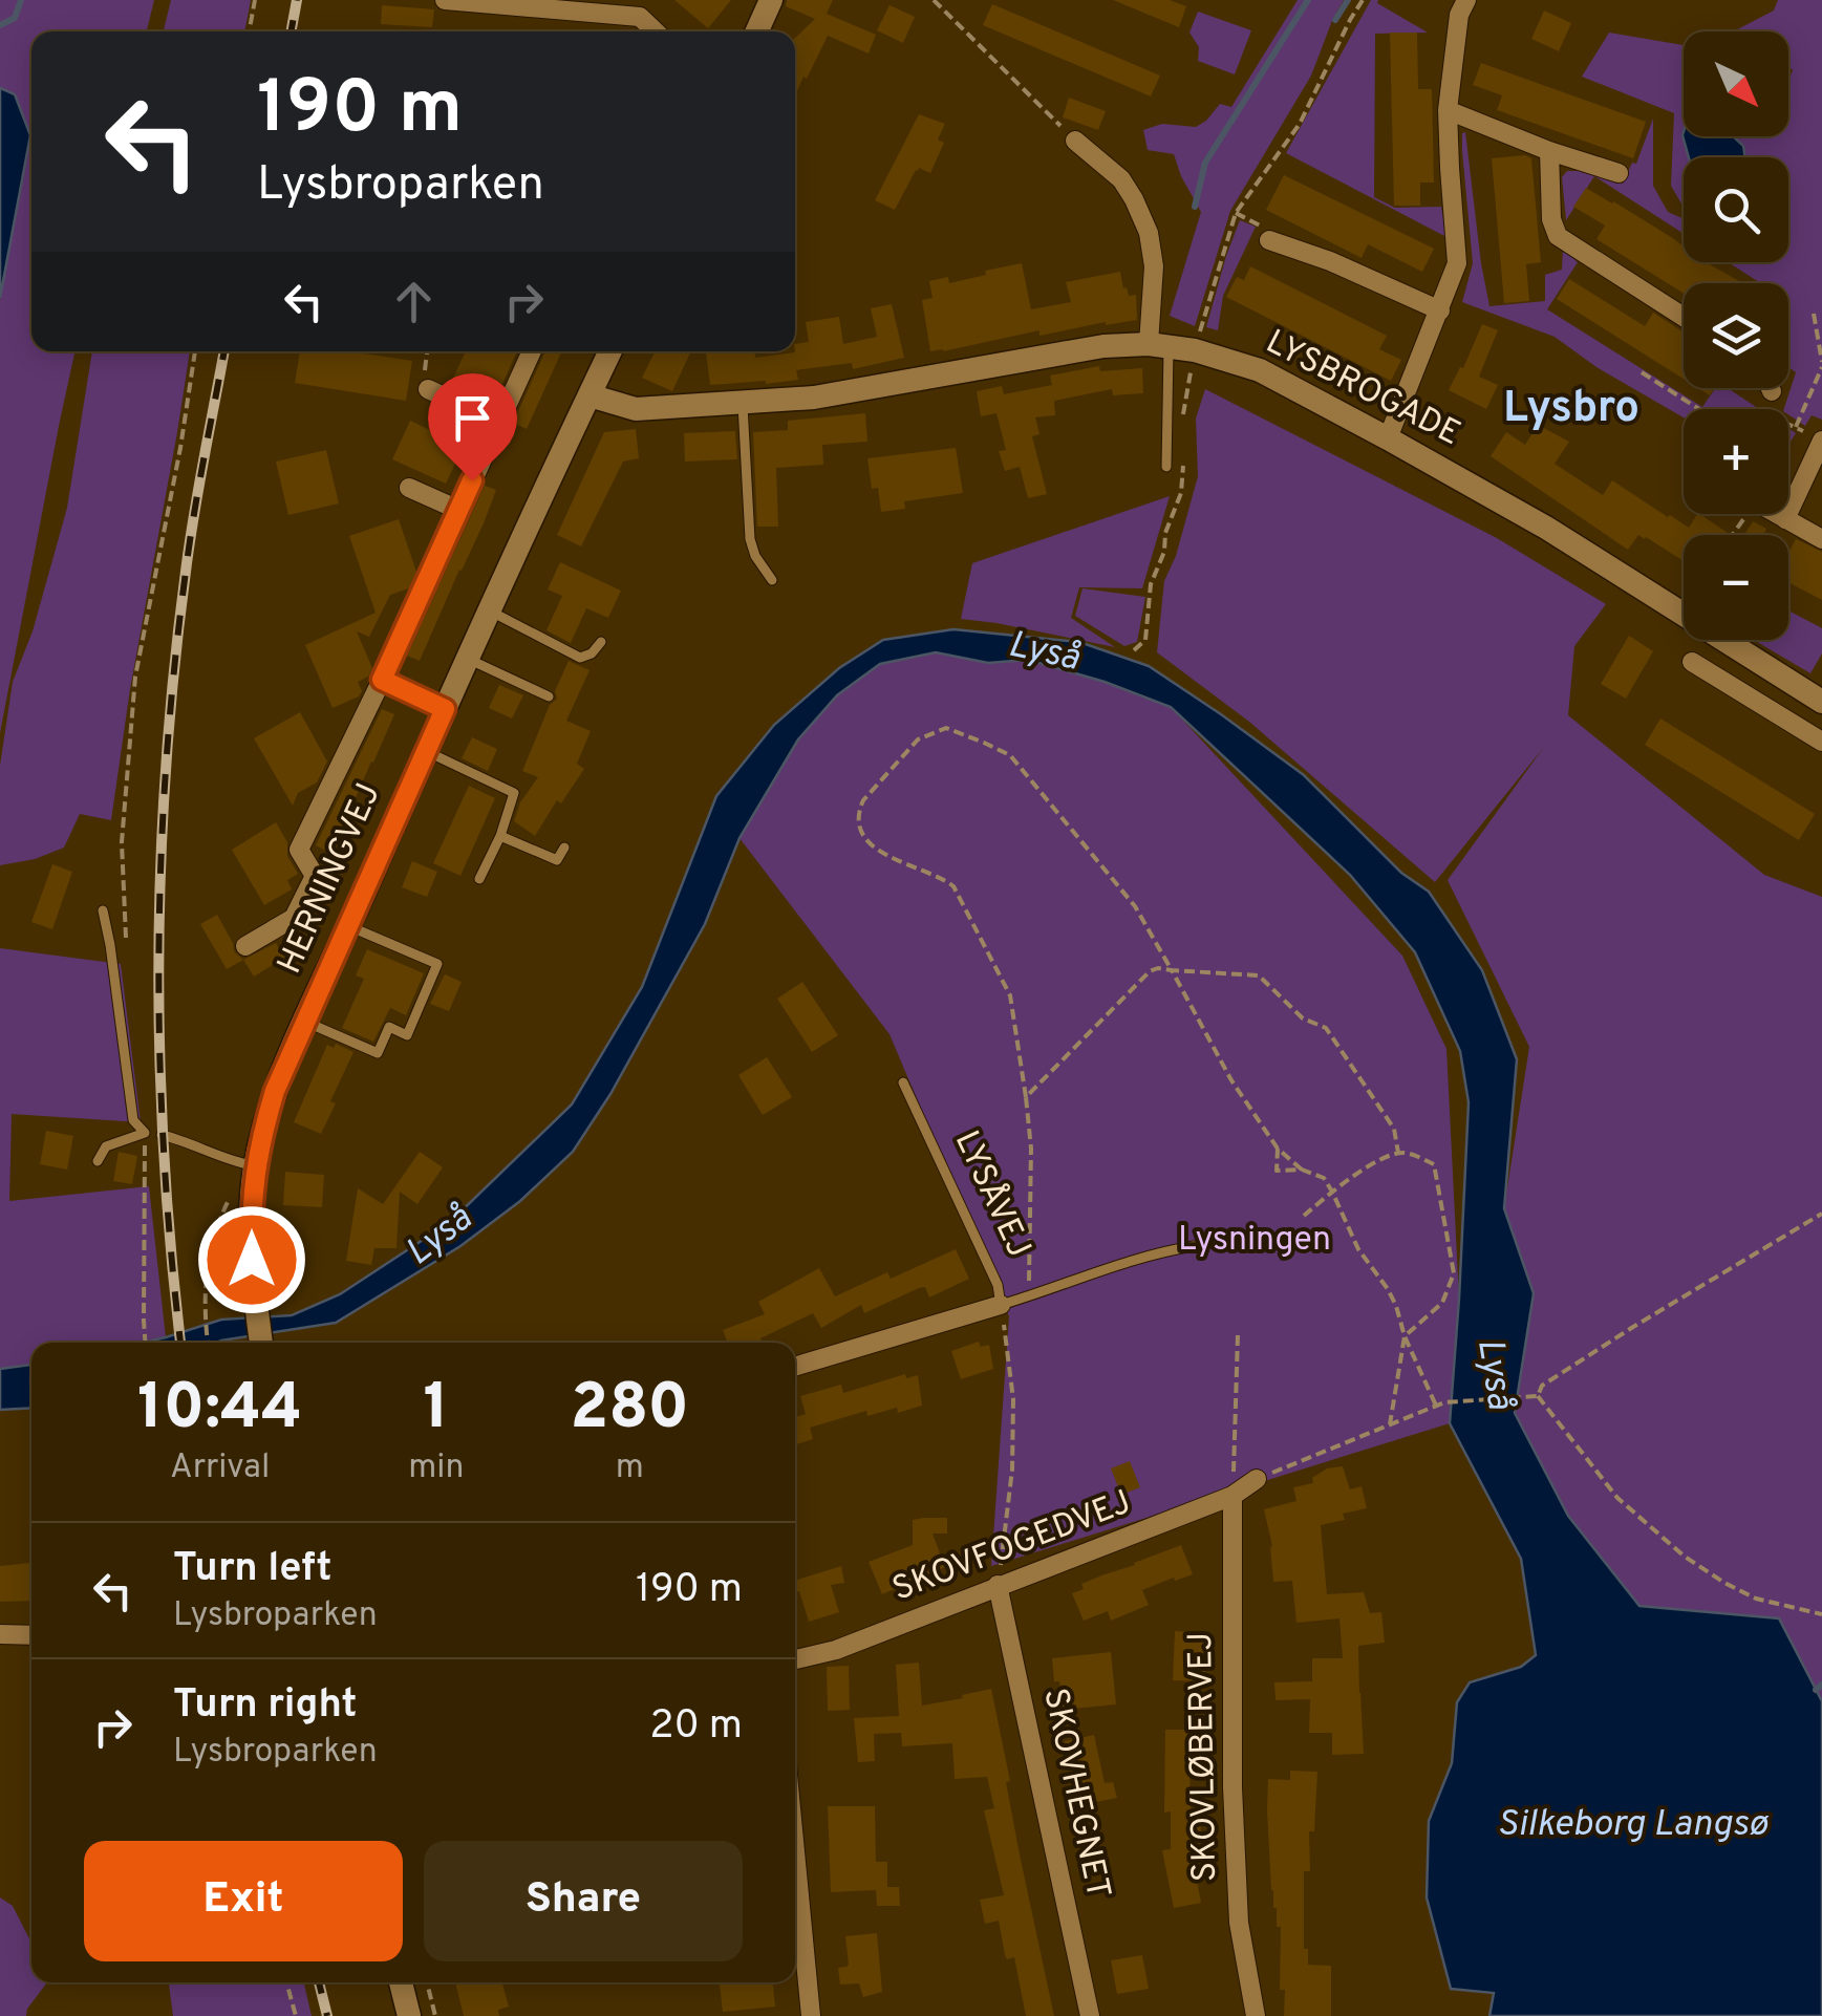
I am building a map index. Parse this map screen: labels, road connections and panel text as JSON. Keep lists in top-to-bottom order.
{
  "streets": {
    "street": [
      "LYSBROGADE",
      "HERNINGVEJ",
      "LYSÅVEJ",
      "SKOVFOGEDVEJ",
      "SKOVLØBERVEJ",
      "SKOVHEGNET"
    ]
  },
  "crossings": [
    ["LYSBROGADE", "HERNINGVEJ"],
    ["SKOVFOGEDVEJ", "SKOVLØBERVEJ"],
    ["SKOVFOGEDVEJ", "SKOVHEGNET"]
  ],
  "districts": ["Lysbro"],
  "water": ["Lyså", "Silkeborg Langsø"],
  "parks": ["Lysningen"],
  "north": "bottom right",
  "page": {
    "map_buttons": ["+", "−"],
    "turn": ["190 m", "Lysbroparken"],
    "eta": [
      "10:44",
      "Arrival",
      "1",
      "min",
      "280",
      "m"
    ],
    "list": [
      {
        "name": "Turn left",
        "note": "Lysbroparken",
        "value": "190 m"
      },
      {
        "name": "Turn right",
        "note": "Lysbroparken",
        "value": "20 m"
      }
    ],
    "buttons": ["Exit", "Share"]
  }
}
